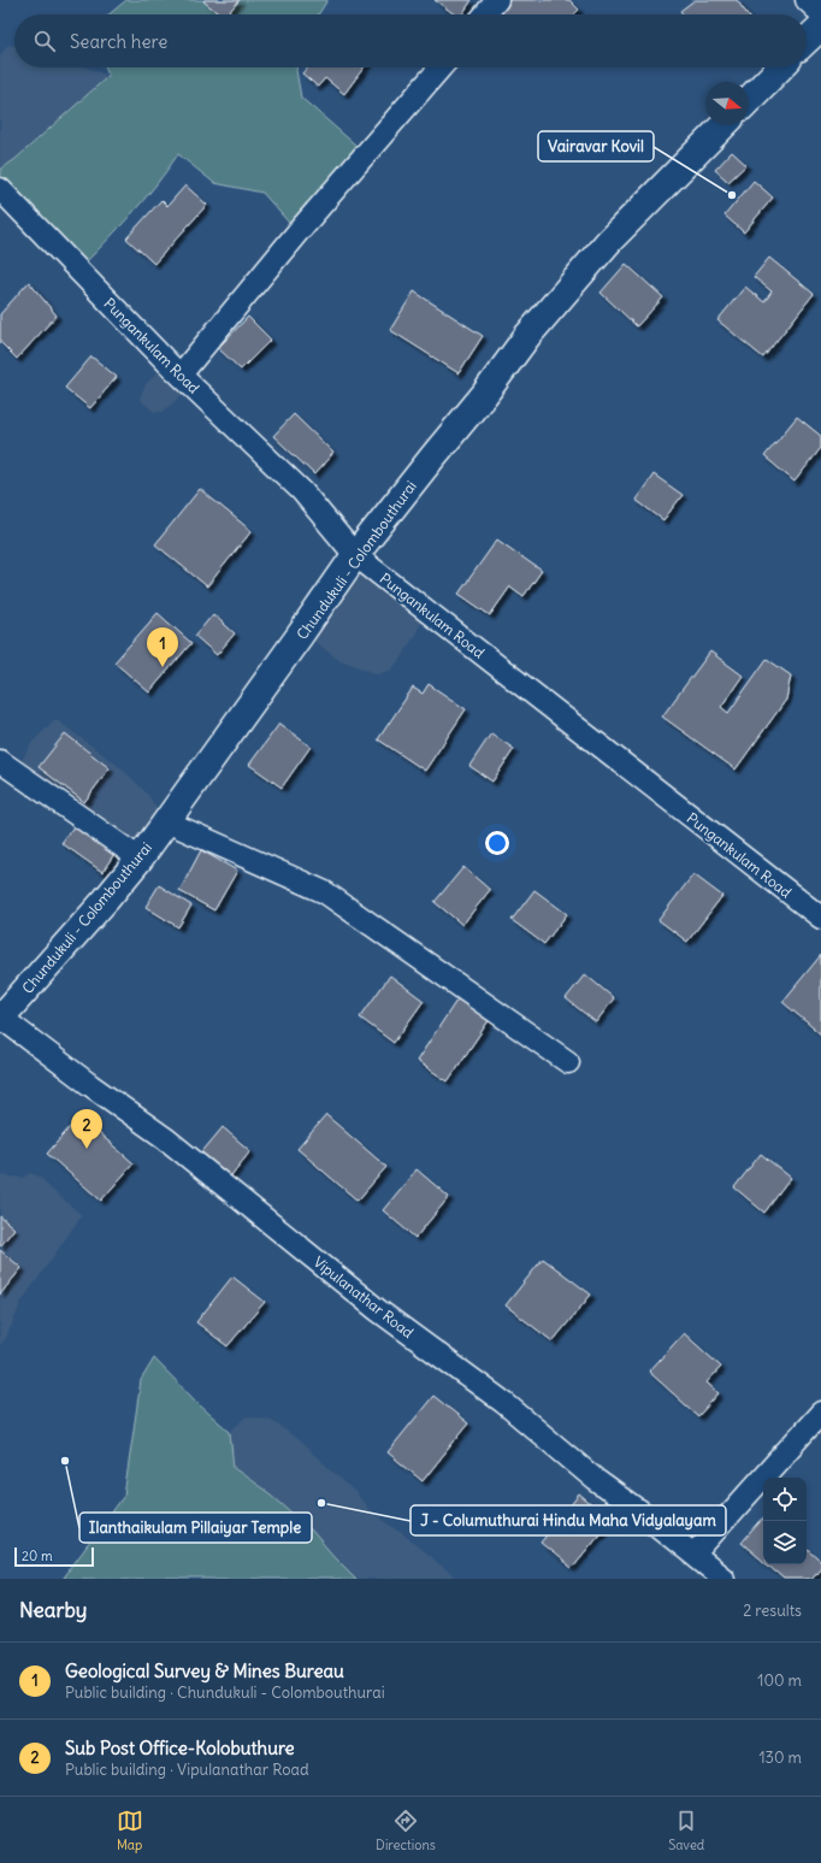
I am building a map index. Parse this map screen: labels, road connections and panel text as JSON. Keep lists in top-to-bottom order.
{
  "streets": {
    "main road": ["Chundukuli - Colombouthurai"],
    "street": ["Pungankulam Road", "Vipulanathar Road"]
  },
  "crossings": [
    ["Pungankulam Road", "Chundukuli - Colombouthurai"],
    ["Chundukuli - Colombouthurai", "Vipulanathar Road"]
  ],
  "places": ["Vairavar Kovil", "Ilanthaikulam Pillaiyar Temple", "J - Columuthurai Hindu Maha Vidyalayam"],
  "scale_bar": "20 m",
  "north": "right",
  "page": {
    "search": "Search here",
    "pins": ["1", "2"],
    "scale": "20 m",
    "heading": ["Nearby", "2 results"],
    "list": [
      {
        "mark": "1",
        "name": "Geological Survey & Mines Bureau",
        "note": "Public building · Chundukuli - Colombouthurai",
        "value": "100 m"
      },
      {
        "mark": "2",
        "name": "Sub Post Office-Kolobuthure",
        "note": "Public building · Vipulanathar Road",
        "value": "130 m"
      }
    ],
    "nav": ["Map", "Directions", "Saved"]
  }
}
